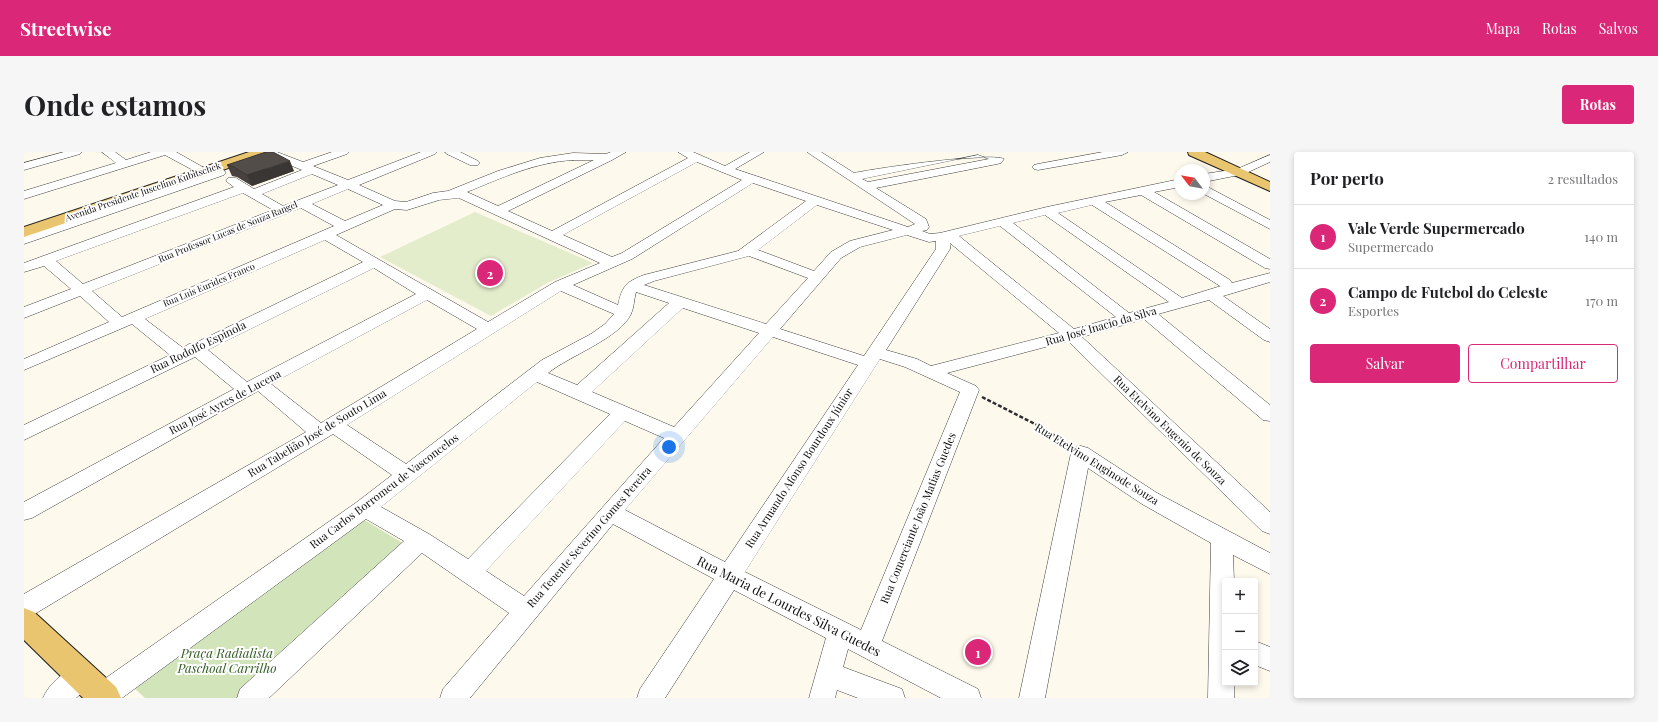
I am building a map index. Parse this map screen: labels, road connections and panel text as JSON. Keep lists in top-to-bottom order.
{
  "streets": {
    "main road": ["Avenida Presidente Juscelino Kubitschek"],
    "street": [
      "Rua Professor Lucas de Souza Rangel",
      "Rua Luis Eurides Franco",
      "Rua José Inacio da Silva",
      "Rua Rodolfo Espinola",
      "Rua José Ayres de Lucena",
      "Rua Etelvino Eugenio de Souza",
      "Rua Tabelião José de Souto Lima",
      "Rua Etelvino Euginode Souza",
      "Rua Armando Afonso Bourdoux Júnior",
      "Rua Carlos Borromeu de Vasconcelos",
      "Rua Comerciante João Matias Guedes",
      "Rua Tenente Severino Gomes Pereira",
      "Rua Maria de Lourdes Silva Guedes"
    ]
  },
  "crossings": [
    ["Rua José Inacio da Silva", "Rua Etelvino Eugenio de Souza"],
    ["Rua Etelvino Eugenio de Souza", "Rua Armando Afonso Bourdoux Júnior"],
    ["Rua Etelvino Euginode Souza", "Rua Comerciante João Matias Guedes"],
    ["Rua Armando Afonso Bourdoux Júnior", "Rua Maria de Lourdes Silva Guedes"],
    ["Rua Comerciante João Matias Guedes", "Rua Maria de Lourdes Silva Guedes"],
    ["Rua Tenente Severino Gomes Pereira", "Rua Maria de Lourdes Silva Guedes"]
  ],
  "parks": ["Praça Radialista Paschoal Carrilho"],
  "north": "top left",
  "page": {
    "header": "Streetwise",
    "nav": ["Mapa", "Rotas", "Salvos"],
    "buttons": [
      "Rotas",
      ["Salvar", "Compartilhar"]
    ],
    "title": "Onde estamos",
    "heading": ["Por perto", "2 resultados"],
    "list": [
      {
        "mark": "1",
        "name": "Vale Verde Supermercado",
        "note": "Supermercado",
        "value": "140 m"
      },
      {
        "mark": "2",
        "name": "Campo de Futebol do Celeste",
        "note": "Esportes",
        "value": "170 m"
      }
    ],
    "pins": ["2", "1"],
    "map_buttons": ["+", "−"]
  }
}
